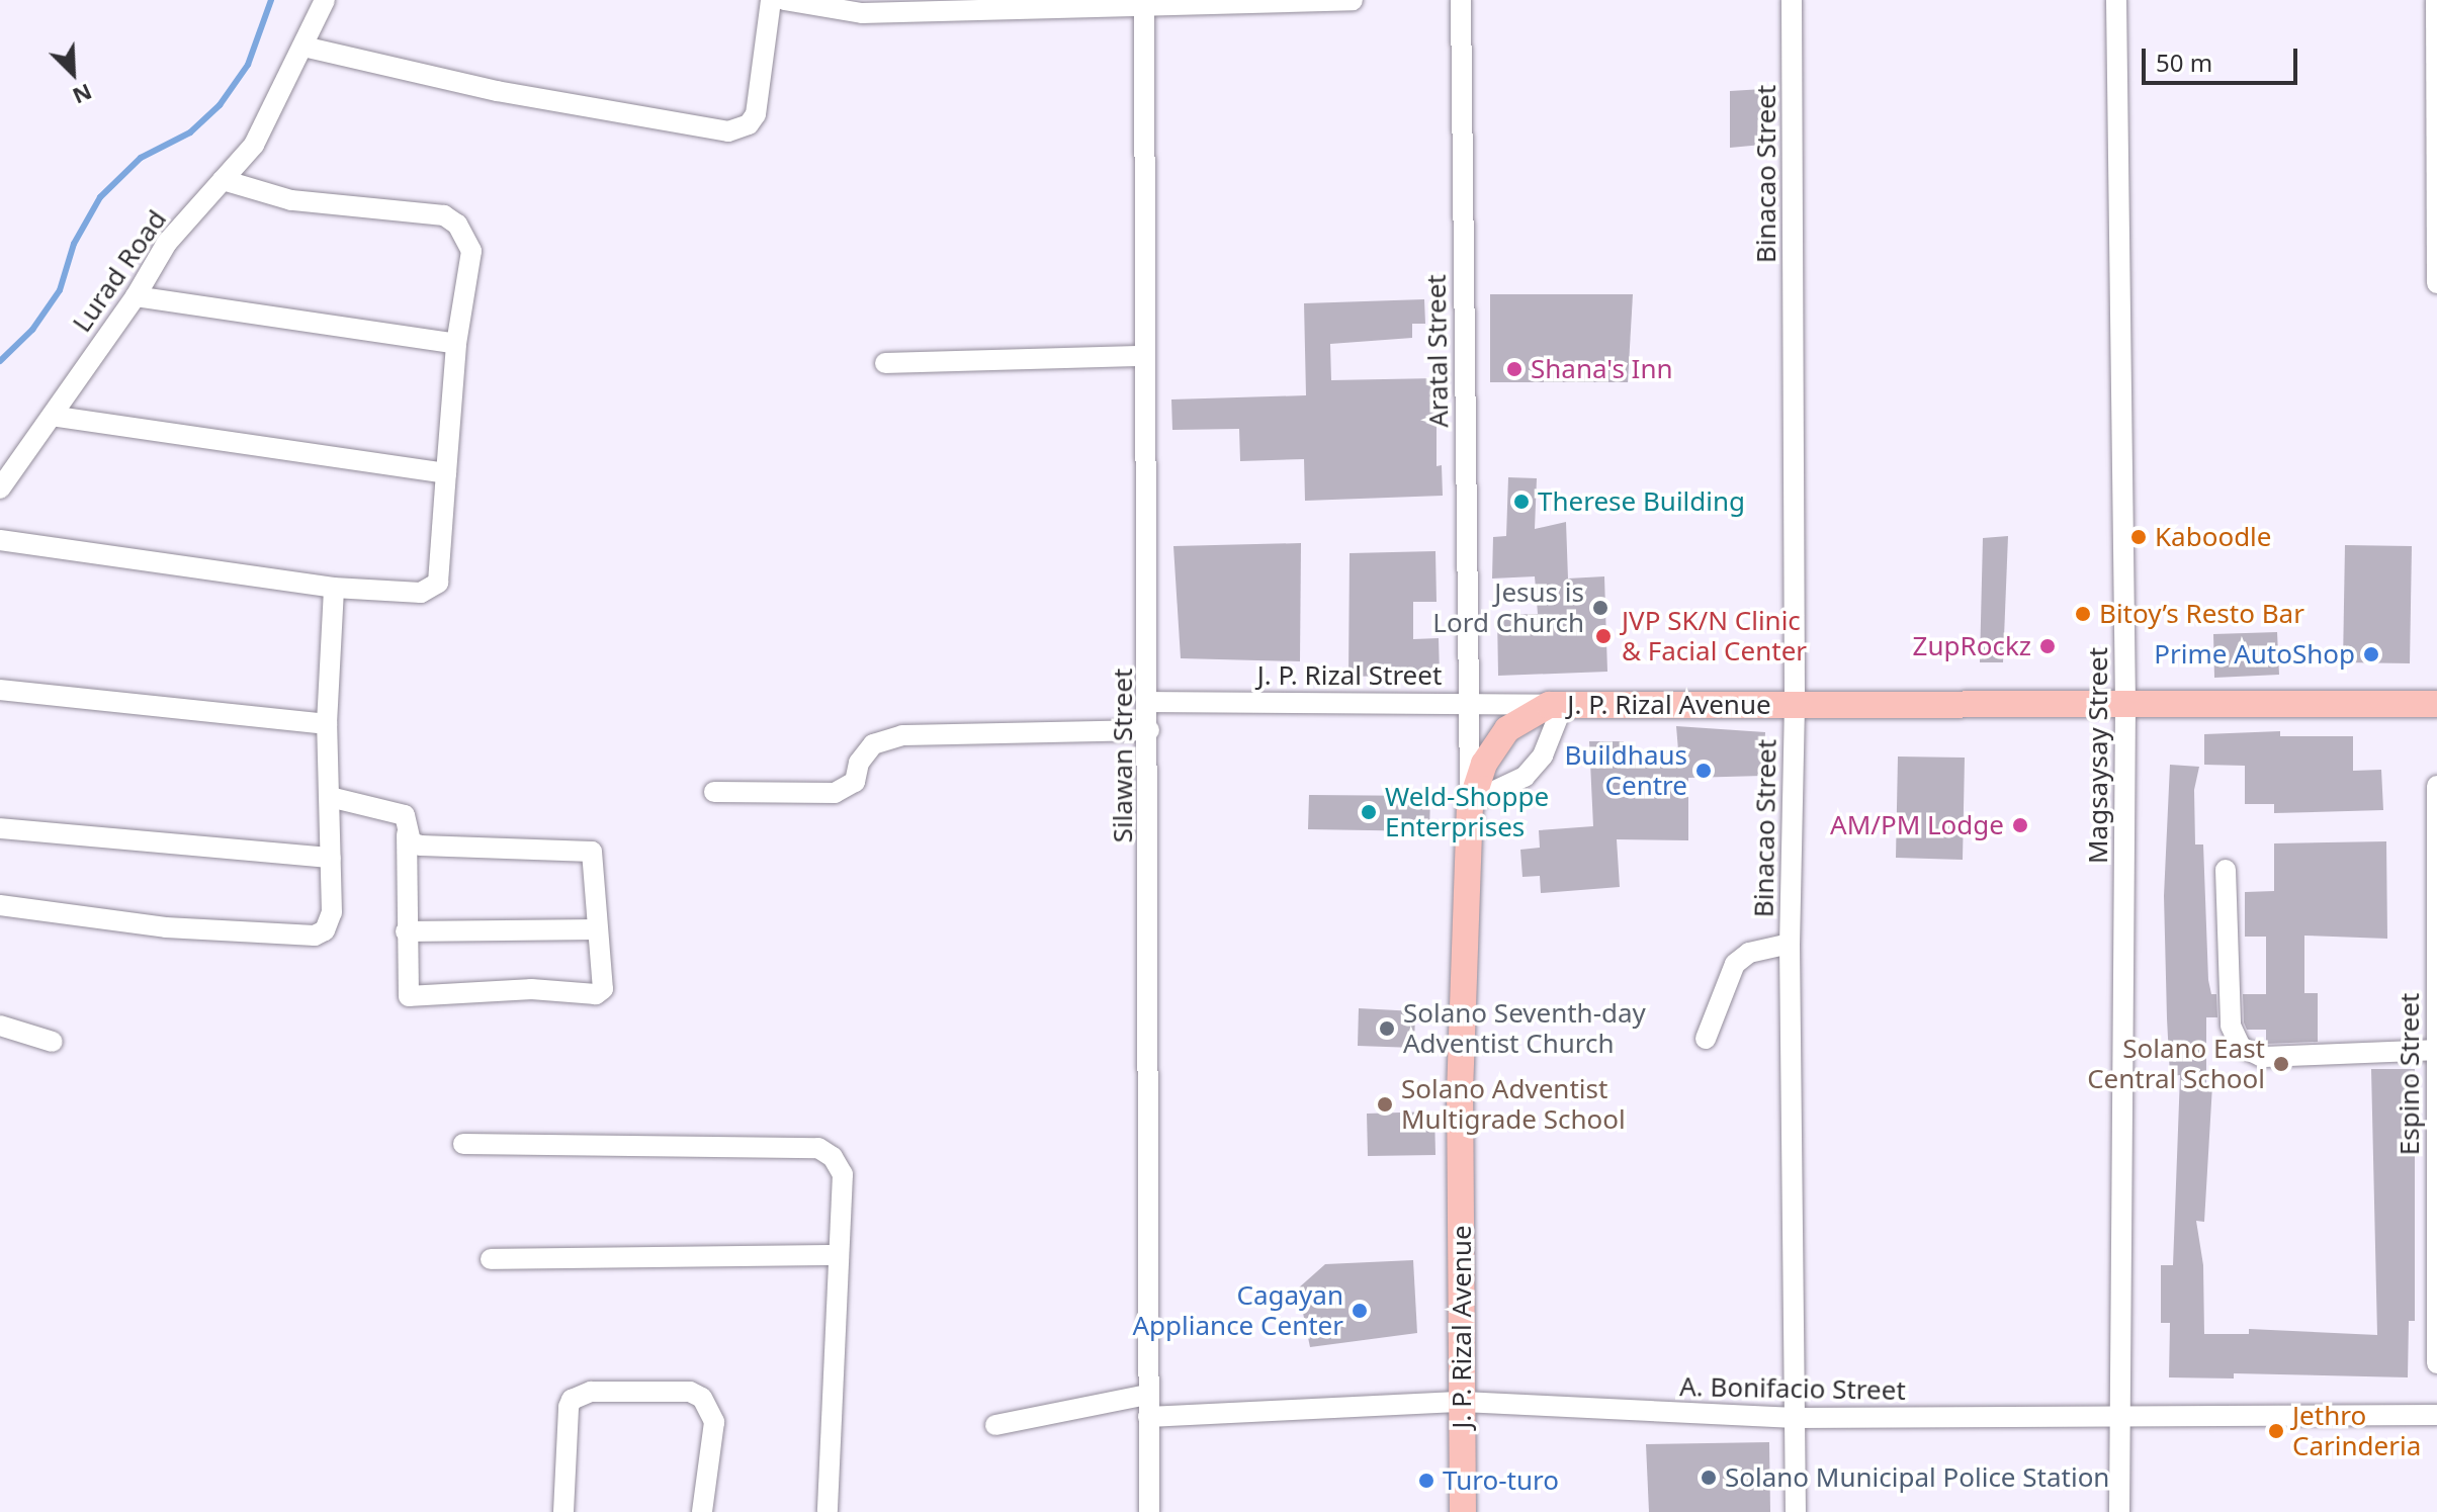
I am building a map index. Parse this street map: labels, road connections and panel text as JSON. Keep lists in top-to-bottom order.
{
  "streets": {
    "main road": ["J. P. Rizal Avenue"],
    "street": [
      "Binacao Street",
      "Lurad Road",
      "Aratal Street",
      "J. P. Rizal Street",
      "Silawan Street",
      "Magsaysay Street",
      "Espino Street",
      "A. Bonifacio Street"
    ]
  },
  "crossings": [
    ["Binacao Street", "J. P. Rizal Avenue"],
    ["Binacao Street", "A. Bonifacio Street"],
    ["Aratal Street", "J. P. Rizal Street"],
    ["Aratal Street", "J. P. Rizal Avenue"],
    ["J. P. Rizal Street", "J. P. Rizal Avenue"],
    ["J. P. Rizal Street", "Silawan Street"],
    ["J. P. Rizal Avenue", "Magsaysay Street"],
    ["J. P. Rizal Avenue", "A. Bonifacio Street"],
    ["Silawan Street", "A. Bonifacio Street"],
    ["Magsaysay Street", "A. Bonifacio Street"]
  ],
  "places": [
    "Shana's Inn",
    "Therese Building",
    "Kaboodle",
    "Jesus is Lord Church",
    "Bitoy’s Resto Bar",
    "JVP SK/N Clinic & Facial Center",
    "ZupRockz",
    "Prime AutoShop",
    "Buildhaus Centre",
    "Weld-Shoppe Enterprises",
    "AM/PM Lodge",
    "Solano Seventh-day Adventist Church",
    "Solano East Central School",
    "Solano Adventist Multigrade School",
    "Cagayan Appliance Center",
    "Jethro Carinderia",
    "Solano Municipal Police Station",
    "Turo-turo"
  ],
  "scale_bar": "50 m",
  "north": "bottom right"
}
